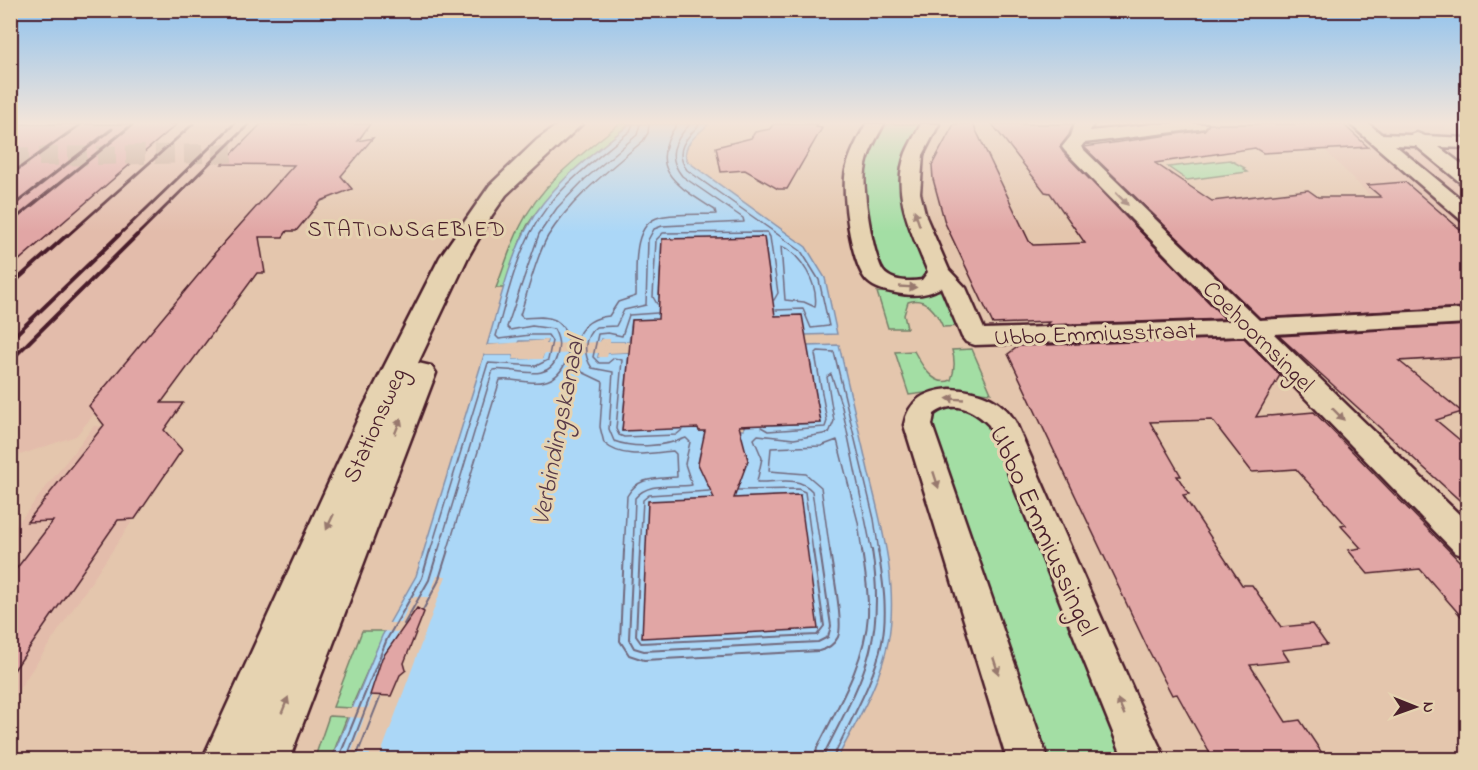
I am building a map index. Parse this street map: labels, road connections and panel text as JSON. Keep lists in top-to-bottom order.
{
  "streets": {
    "main road": ["Stationsweg"],
    "street": ["Ubbo Emmiusstraat", "Coehoornsingel", "Ubbo Emmiussingel"]
  },
  "crossings": [
    ["Ubbo Emmiusstraat", "Coehoornsingel"]
  ],
  "one_way": ["Coehoornsingel"],
  "districts": ["STATIONSGEBIED"],
  "water": ["Verbindingskanaal"],
  "north": "right"
}
